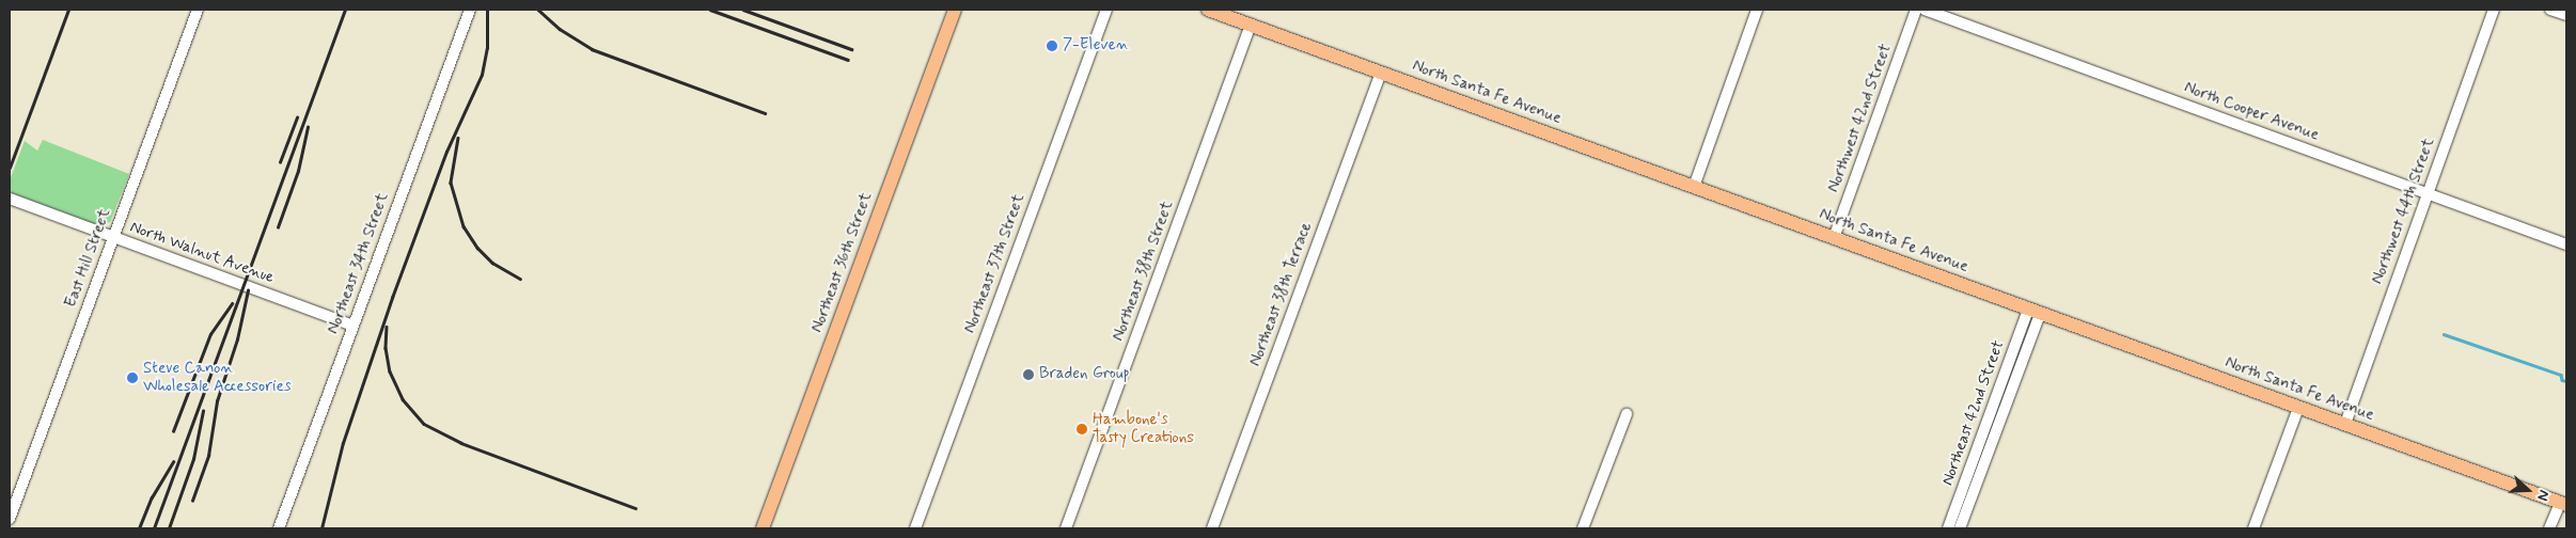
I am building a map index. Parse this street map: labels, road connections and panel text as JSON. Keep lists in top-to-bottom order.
{
  "streets": {
    "main road": ["North Santa Fe Avenue", "Northeast 36th Street"],
    "street": [
      "North Cooper Avenue",
      "Northwest 42nd Street",
      "Northwest 44th Street",
      "North Walnut Avenue",
      "East Hill Street",
      "Northeast 34th Street",
      "Northeast 37th Street",
      "Northeast 38th Street",
      "Northeast 38th Terrace",
      "Northeast 42nd Street"
    ]
  },
  "crossings": [
    ["North Santa Fe Avenue", "Northwest 42nd Street"],
    ["North Santa Fe Avenue", "Northwest 44th Street"],
    ["North Santa Fe Avenue", "Northeast 38th Street"],
    ["North Santa Fe Avenue", "Northeast 38th Terrace"],
    ["North Santa Fe Avenue", "Northeast 42nd Street"],
    ["North Cooper Avenue", "Northwest 44th Street"],
    ["North Walnut Avenue", "East Hill Street"],
    ["North Walnut Avenue", "Northeast 34th Street"]
  ],
  "places": [
    "7-Eleven",
    "Braden Group",
    "Steve Canon Wholesale Accessories",
    "Hambone's Tasty Creations"
  ],
  "north": "right"
}
